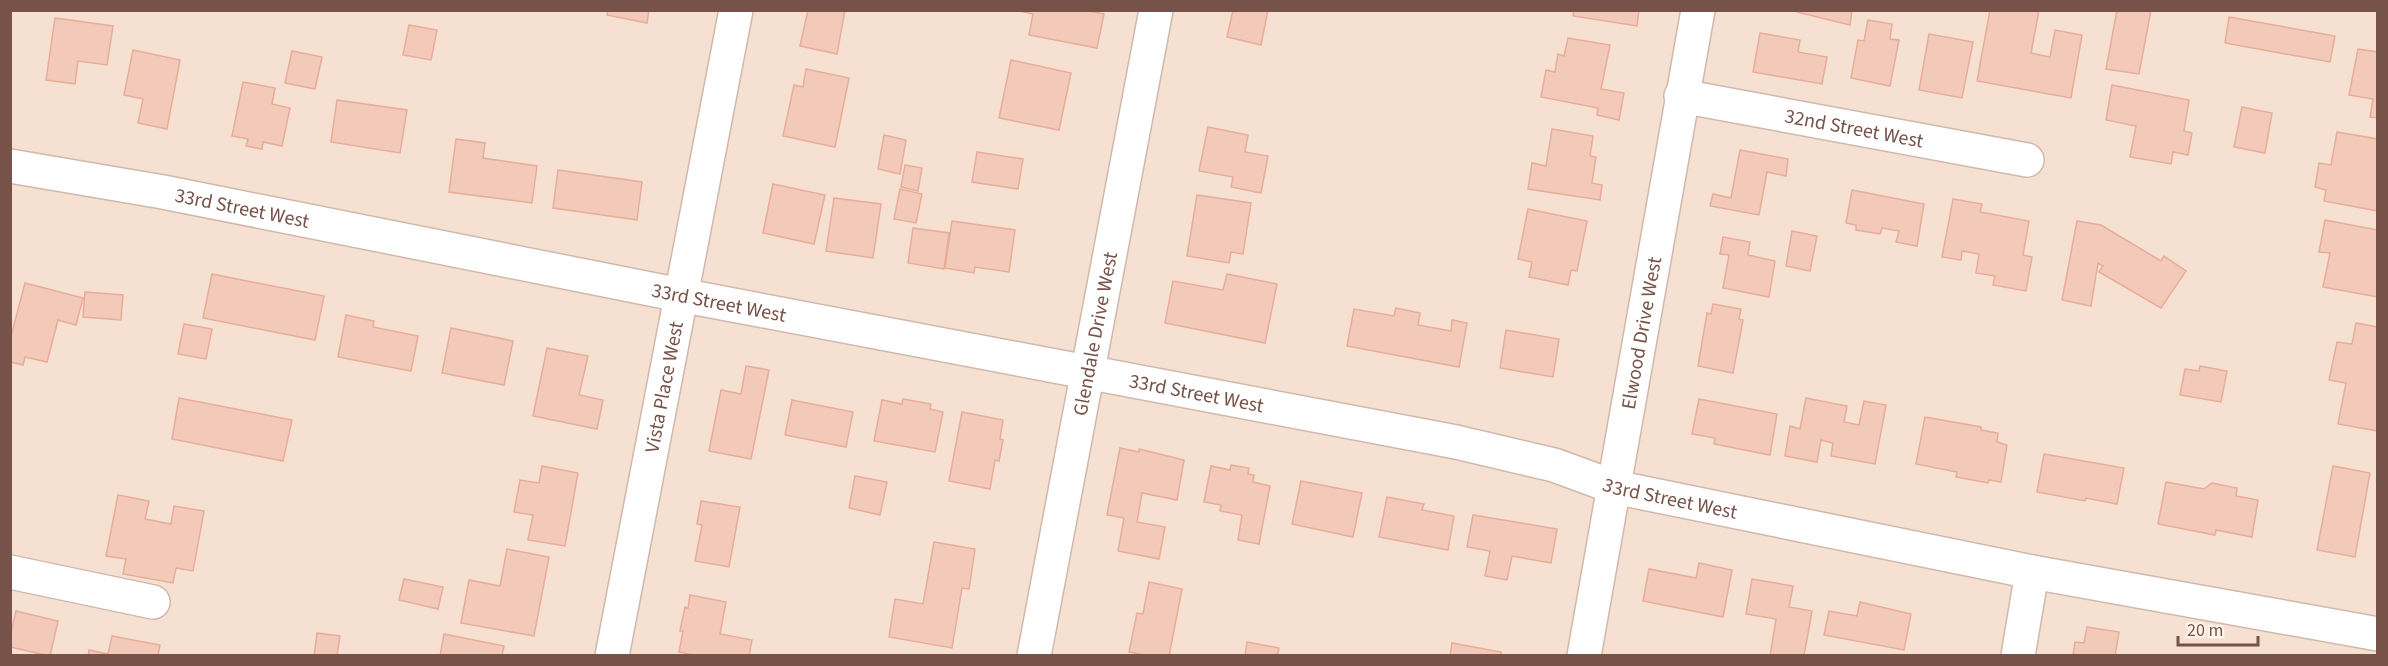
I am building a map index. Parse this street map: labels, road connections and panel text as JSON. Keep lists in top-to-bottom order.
{
  "streets": {
    "street": [
      "32nd Street West",
      "33rd Street West",
      "Glendale Drive West",
      "Elwood Drive West",
      "Vista Place West"
    ]
  },
  "crossings": [
    ["32nd Street West", "Elwood Drive West"],
    ["33rd Street West", "Glendale Drive West"],
    ["33rd Street West", "Elwood Drive West"],
    ["33rd Street West", "Vista Place West"]
  ],
  "scale_bar": "20 m"
}
